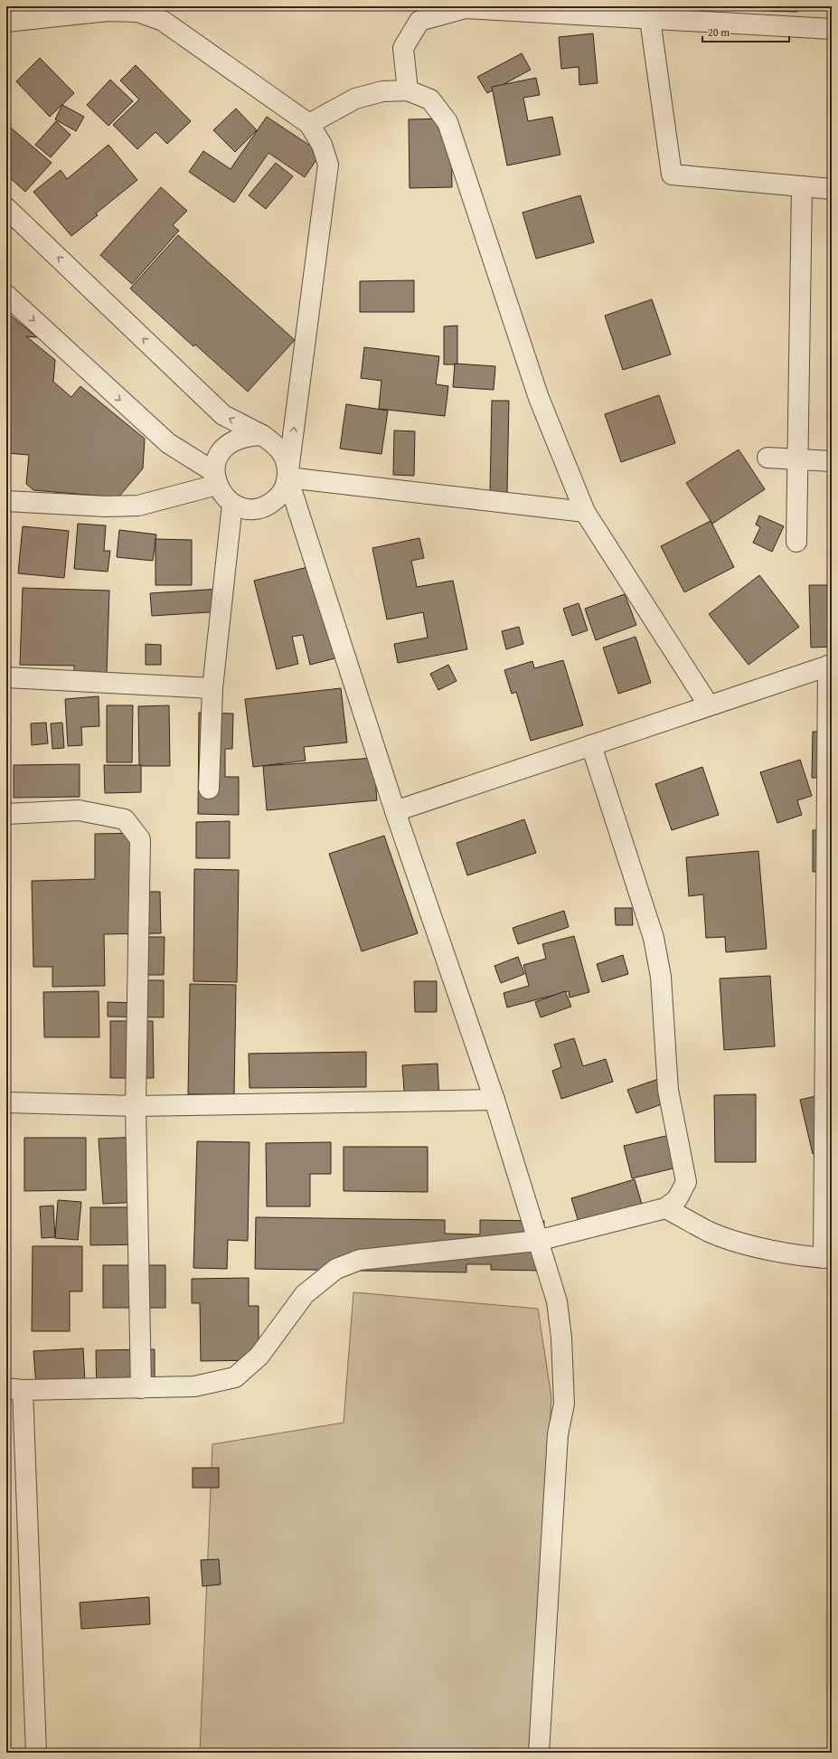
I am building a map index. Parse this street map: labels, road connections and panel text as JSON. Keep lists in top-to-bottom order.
{
  "scale_bar": "20 m"
}
